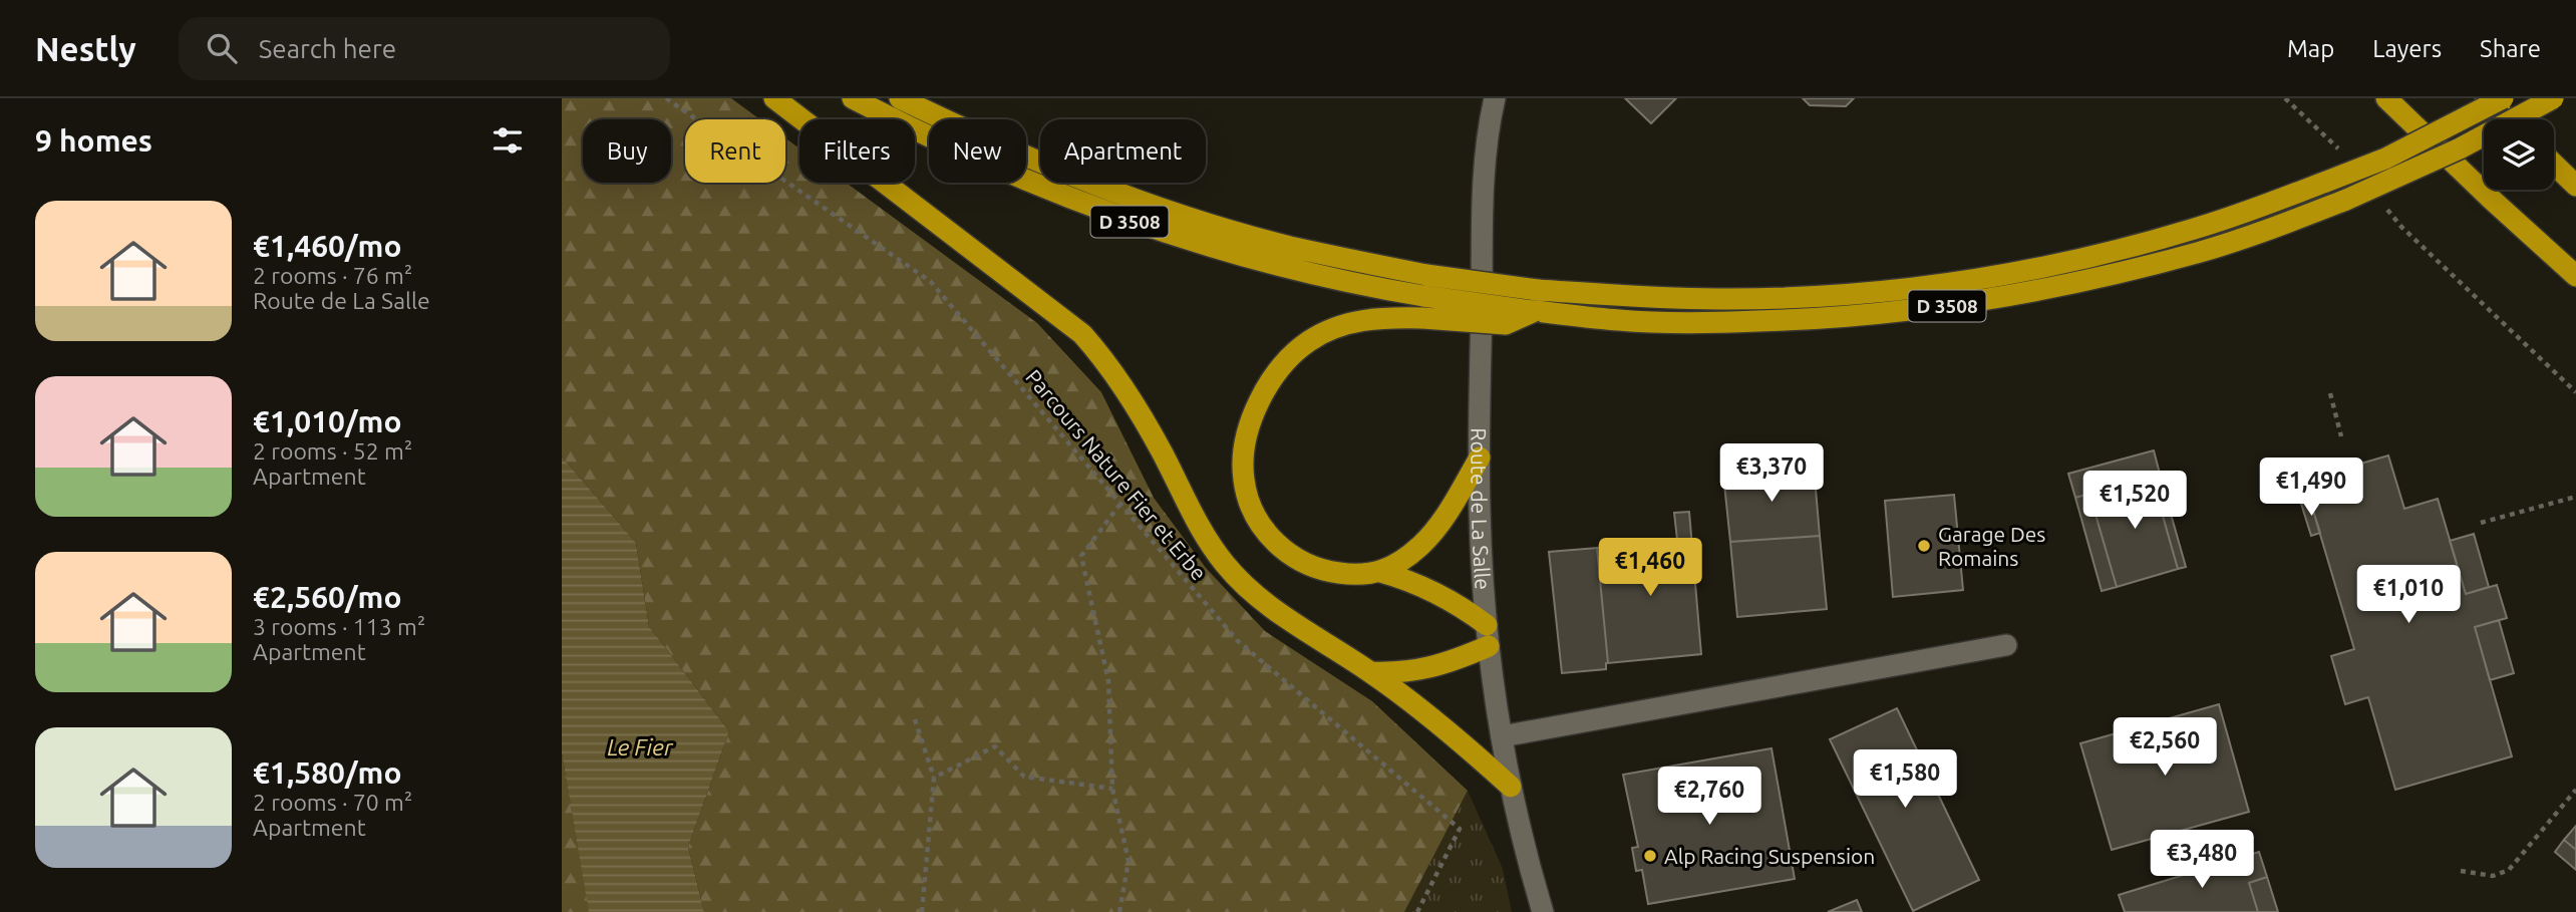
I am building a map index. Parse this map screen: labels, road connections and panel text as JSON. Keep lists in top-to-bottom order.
{
  "streets": {
    "highway": ["D 3508"],
    "street": ["Route de La Salle"],
    "path": ["Parcours Nature Fier et Erbe"]
  },
  "water": ["Le Fier"],
  "places": ["Garage Des Romains", "Alp Racing Suspension"],
  "page": {
    "header": "Nestly",
    "search": "Search here",
    "nav": ["Map", "Layers", "Share"],
    "heading": "9 homes",
    "chip": [
      "Buy",
      "Rent",
      "Filters",
      "New",
      "Apartment"
    ],
    "list": [
      {
        "name": "€1,460/mo",
        "note": "2 rooms · 76 m² · Route de La Salle"
      },
      {
        "name": "€1,010/mo",
        "note": "2 rooms · 52 m² · Apartment"
      },
      {
        "name": "€2,560/mo",
        "note": "3 rooms · 113 m² · Apartment"
      },
      {
        "name": "€1,580/mo",
        "note": "2 rooms · 70 m² · Apartment"
      }
    ],
    "price": [
      "€3,370",
      "€1,490",
      "€1,520",
      "€1,460",
      "€1,010",
      "€2,560",
      "€1,580",
      "€2,760",
      "€3,480"
    ]
  }
}
